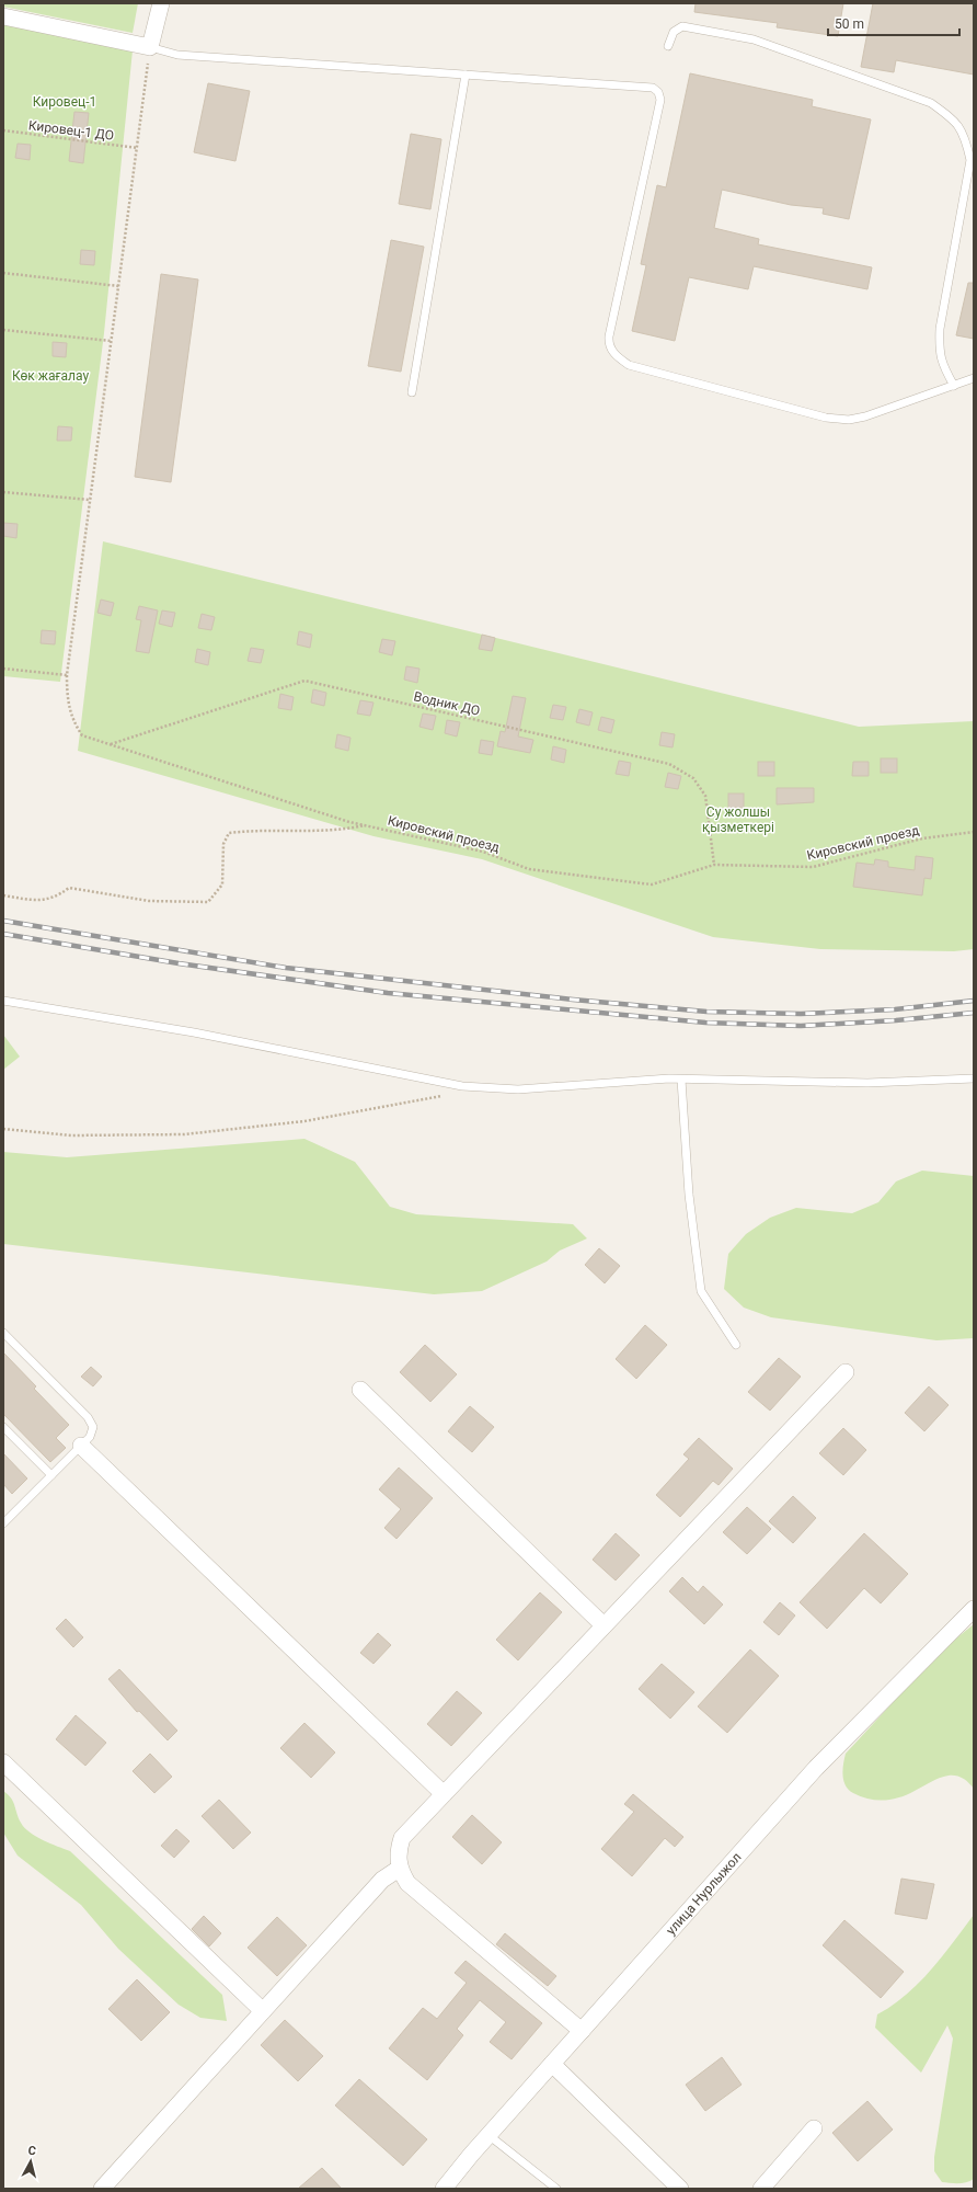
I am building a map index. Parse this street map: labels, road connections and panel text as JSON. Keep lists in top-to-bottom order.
{
  "streets": {
    "street": ["улица Нурлыжол"],
    "path": ["Кировец-1 ДО", "Водник ДО", "Кировский проезд"]
  },
  "crossings": [
    ["Кировец-1 ДО", "Кировский проезд"],
    ["Водник ДО", "Кировский проезд"]
  ],
  "parks": ["Кировец-1", "Көк жағалау", "Су жолшы қызметкері"],
  "scale_bar": "50 m",
  "north": "top"
}
